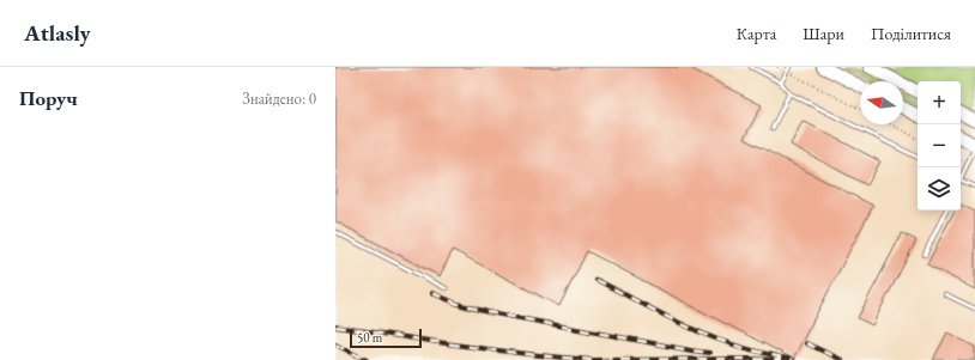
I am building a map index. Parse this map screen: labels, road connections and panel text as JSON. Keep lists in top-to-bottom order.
{
  "scale_bar": "50 m",
  "north": "left",
  "page": {
    "header": "Atlasly",
    "nav": ["Карта", "Шари", "Поділитися"],
    "heading": ["Поруч", "Знайдено: 0"],
    "map_buttons": ["+", "−"],
    "scale": "50 m"
  }
}
